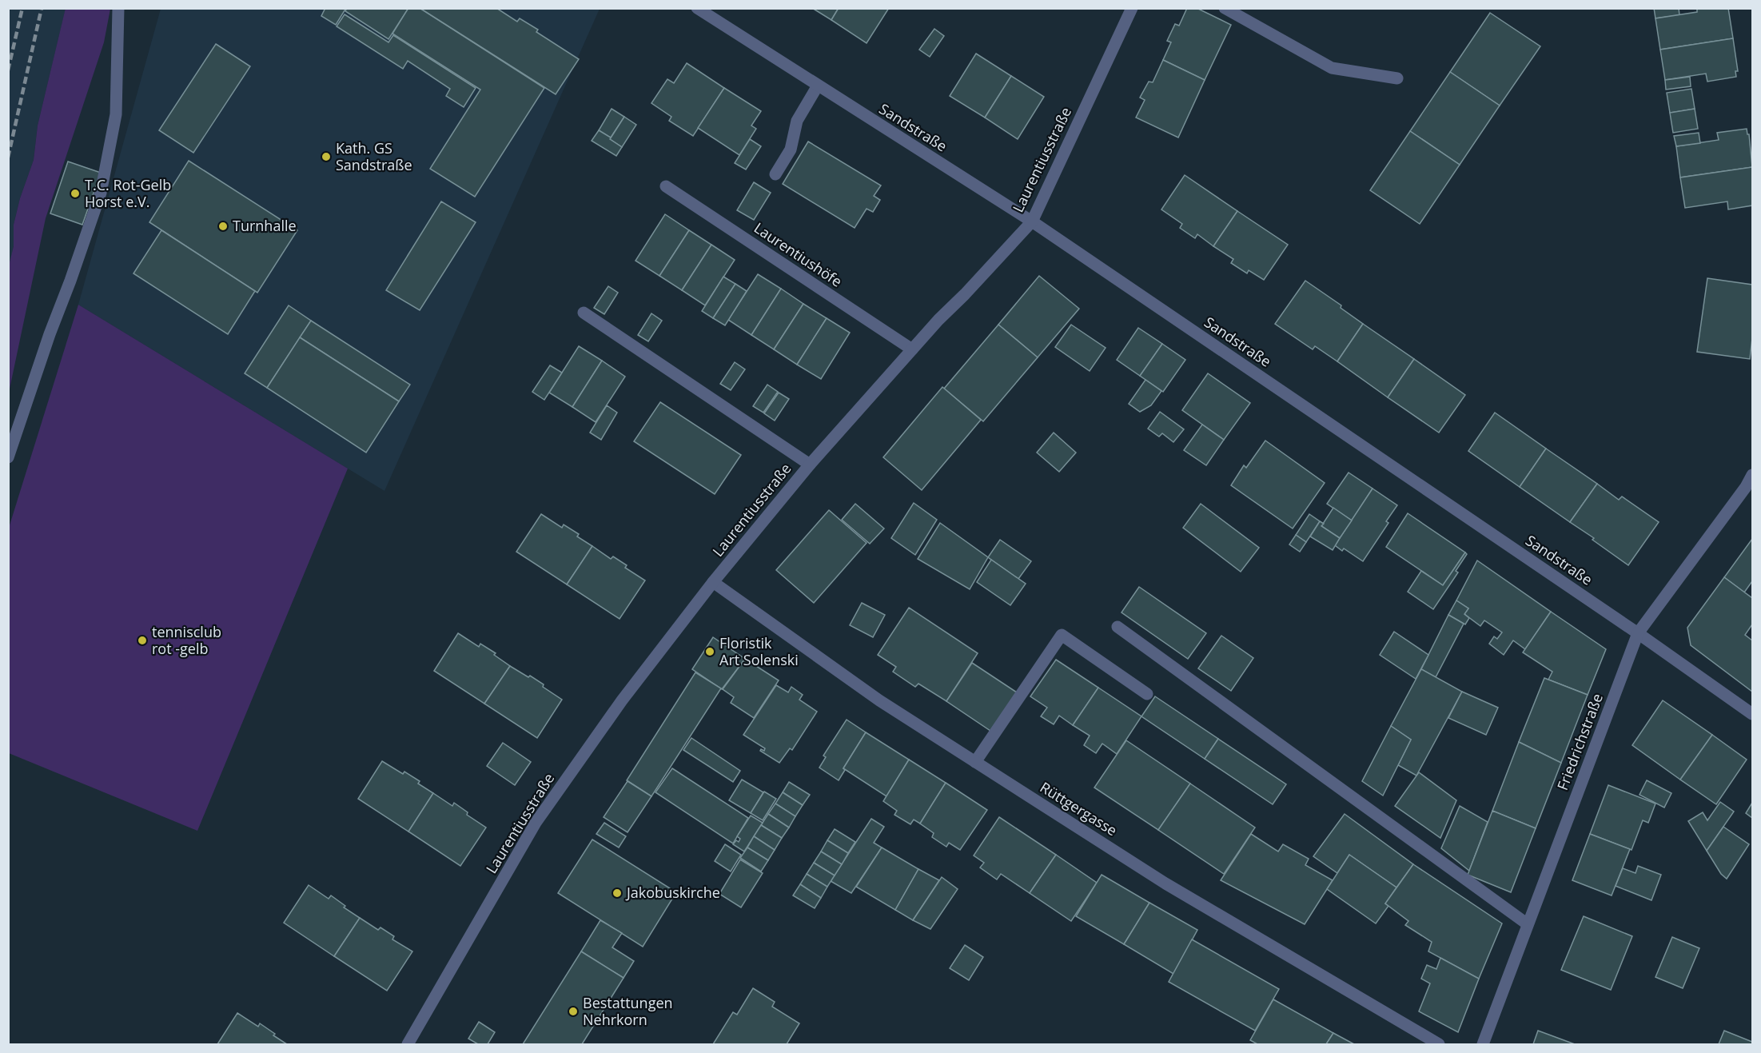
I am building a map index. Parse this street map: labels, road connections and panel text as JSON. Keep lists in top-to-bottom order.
{
  "streets": {
    "street": [
      "Sandstraße",
      "Laurentiusstraße",
      "Laurentiushöfe",
      "Friedrichstraße",
      "Rüttgergasse"
    ]
  },
  "crossings": [
    ["Sandstraße", "Laurentiusstraße"],
    ["Sandstraße", "Friedrichstraße"],
    ["Laurentiusstraße", "Laurentiushöfe"],
    ["Laurentiusstraße", "Rüttgergasse"]
  ],
  "places": [
    "Kath. GS Sandstraße",
    "T.C. Rot-Gelb Horst e.V.",
    "Turnhalle",
    "tennisclub rot -gelb",
    "Floristik Art Solenski",
    "Jakobuskirche",
    "Bestattungen Nehrkorn"
  ]
}
